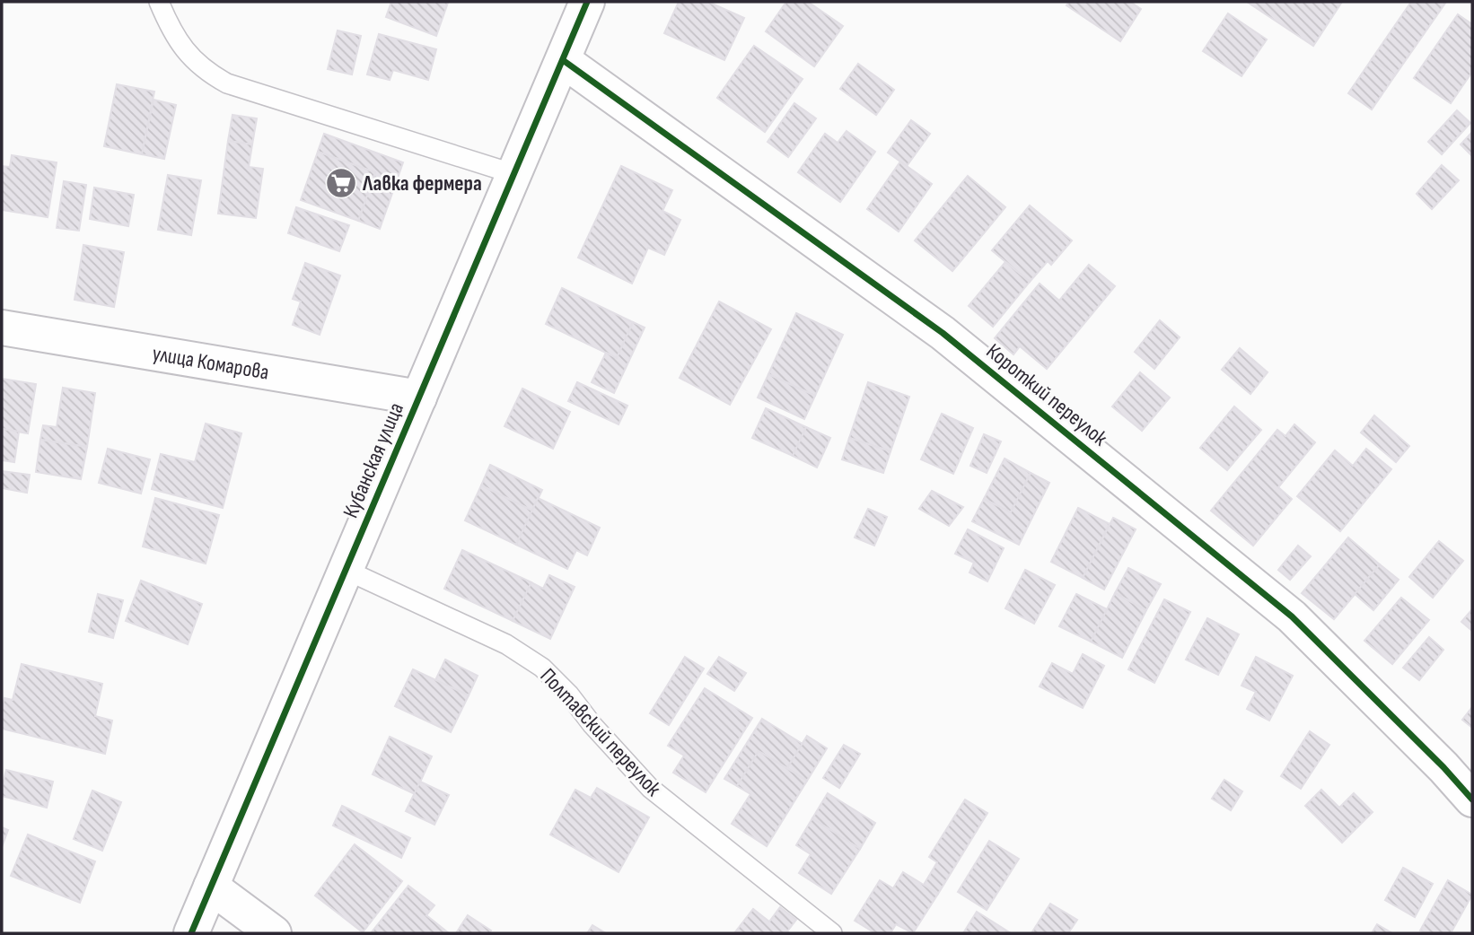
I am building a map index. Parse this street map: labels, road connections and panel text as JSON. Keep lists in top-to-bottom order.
{
  "streets": {
    "street": ["улица Комарова", "Короткий переулок", "Кубанская улица"],
    "lane": ["Полтавский переулок"]
  },
  "crossings": [
    ["улица Комарова", "Кубанская улица"],
    ["Короткий переулок", "Кубанская улица"],
    ["Кубанская улица", "Полтавский переулок"]
  ],
  "places": {
    "supermarket": ["Лавка фермера"]
  }
}
